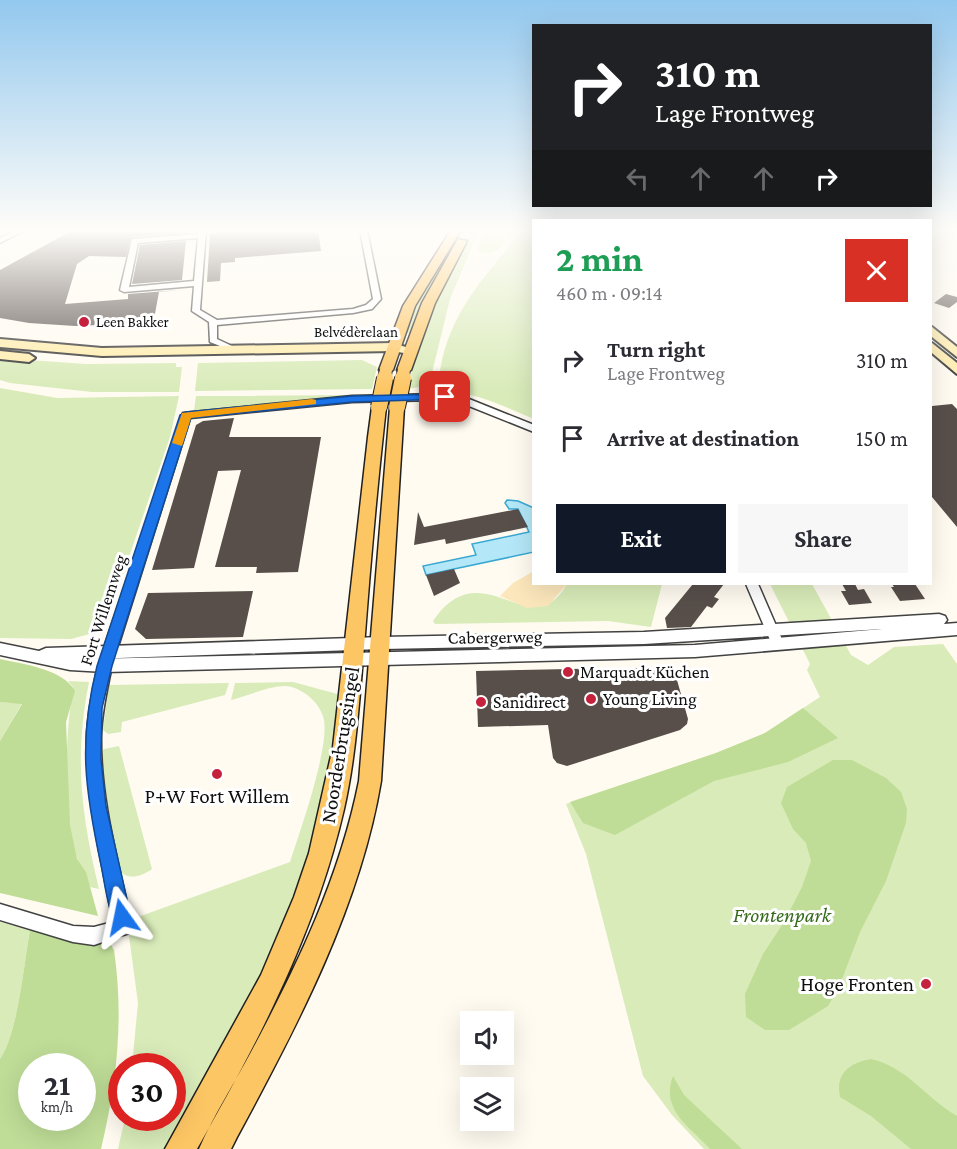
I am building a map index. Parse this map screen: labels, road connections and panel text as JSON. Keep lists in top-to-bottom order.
{
  "streets": {
    "main road": ["Belvédèrelaan", "Noorderbrugsingel"],
    "street": ["Fort Willemweg", "Cabergerweg"]
  },
  "crossings": [
    ["Belvédèrelaan", "Noorderbrugsingel"],
    ["Fort Willemweg", "Cabergerweg"],
    ["Cabergerweg", "Noorderbrugsingel"]
  ],
  "parks": ["Frontenpark"],
  "places": [
    "Leen Bakker",
    "Marquadt Küchen",
    "Young Living",
    "Sanidirect",
    "P+W Fort Willem",
    "Hoge Fronten"
  ],
  "page": {
    "turn": ["310 m", "Lage Frontweg"],
    "heading": ["2 min", "460 m · 09:14"],
    "list": [
      {
        "name": "Turn right",
        "note": "Lage Frontweg",
        "value": "310 m"
      },
      {
        "name": "Arrive at destination",
        "value": "150 m"
      }
    ],
    "buttons": ["Exit", "Share"],
    "speed": "21 km/h",
    "limit": "30"
  }
}
